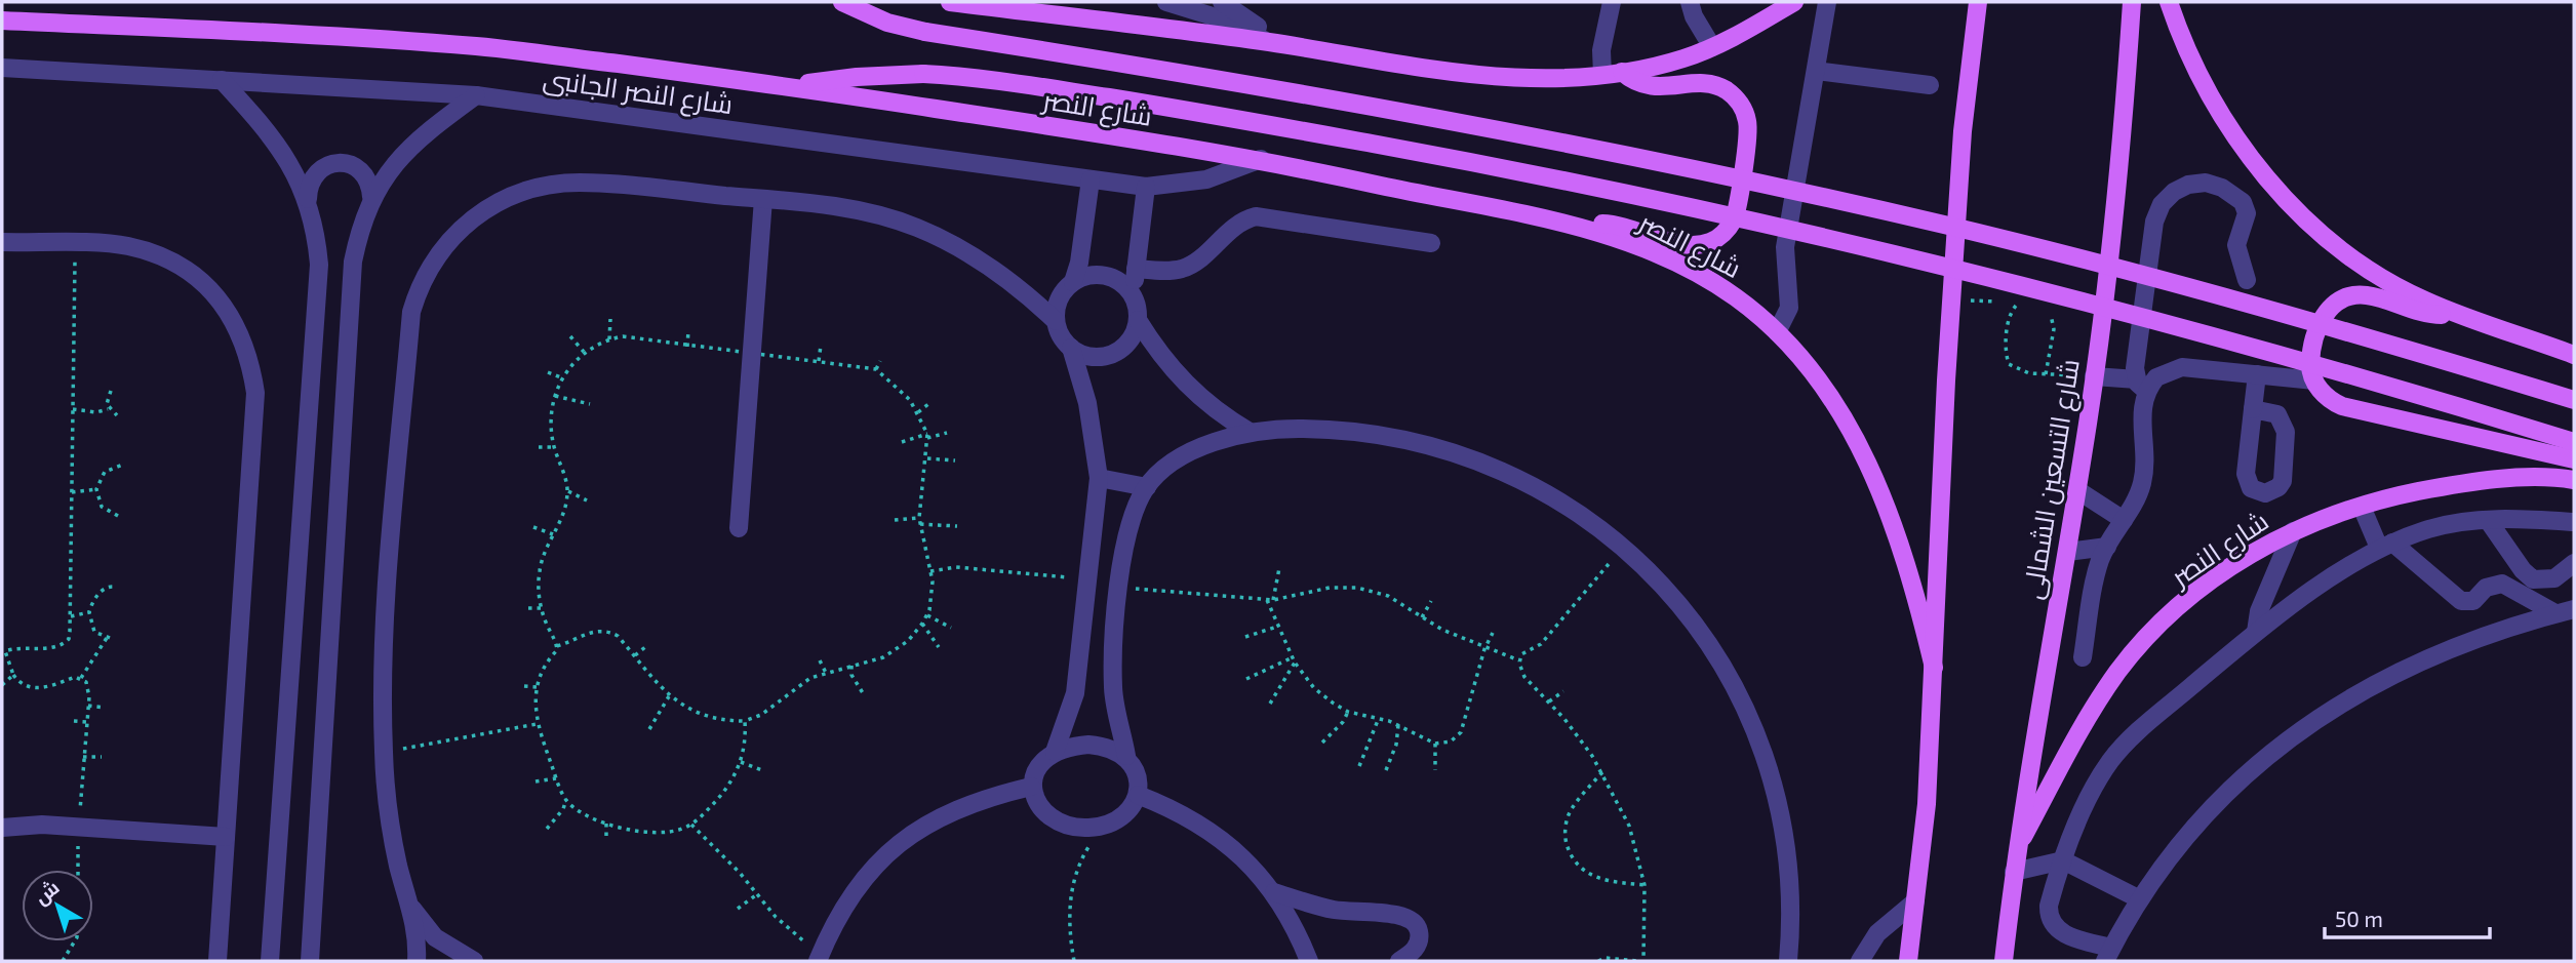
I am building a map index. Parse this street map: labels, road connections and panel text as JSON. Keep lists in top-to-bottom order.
{
  "streets": {
    "main road": ["شارع النصر", "شارع التسعين الشمالى"],
    "street": ["شارع النصر الجانبى"]
  },
  "crossings": [
    ["شارع النصر الجانبى", "شارع النصر"],
    ["شارع النصر", "شارع التسعين الشمالى"]
  ],
  "scale_bar": "50 m",
  "north": "top left"
}
